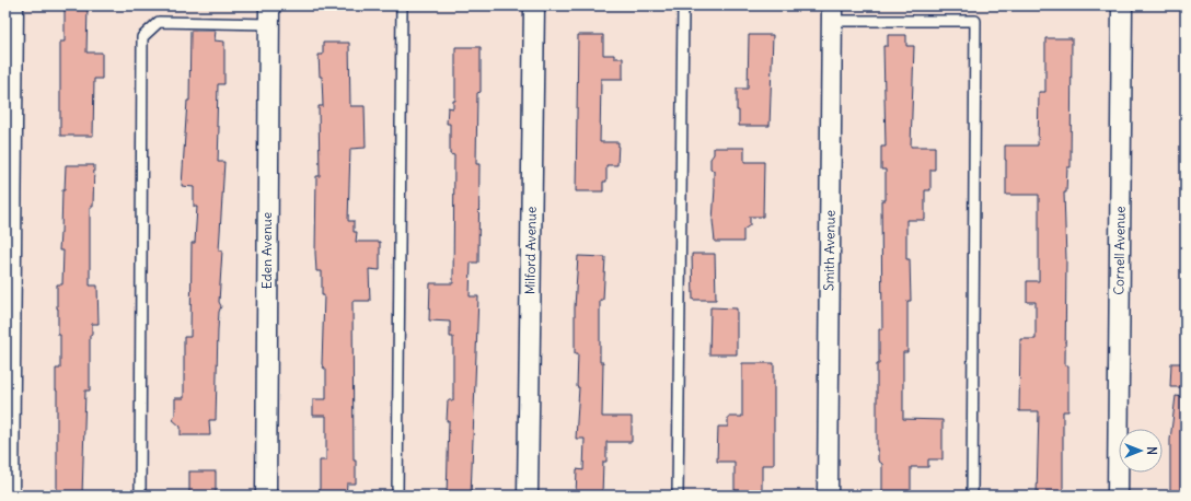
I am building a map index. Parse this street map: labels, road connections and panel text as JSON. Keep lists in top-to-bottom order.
{
  "streets": {
    "street": [
      "Eden Avenue",
      "Milford Avenue",
      "Smith Avenue",
      "Cornell Avenue"
    ]
  },
  "north": "right"
}
